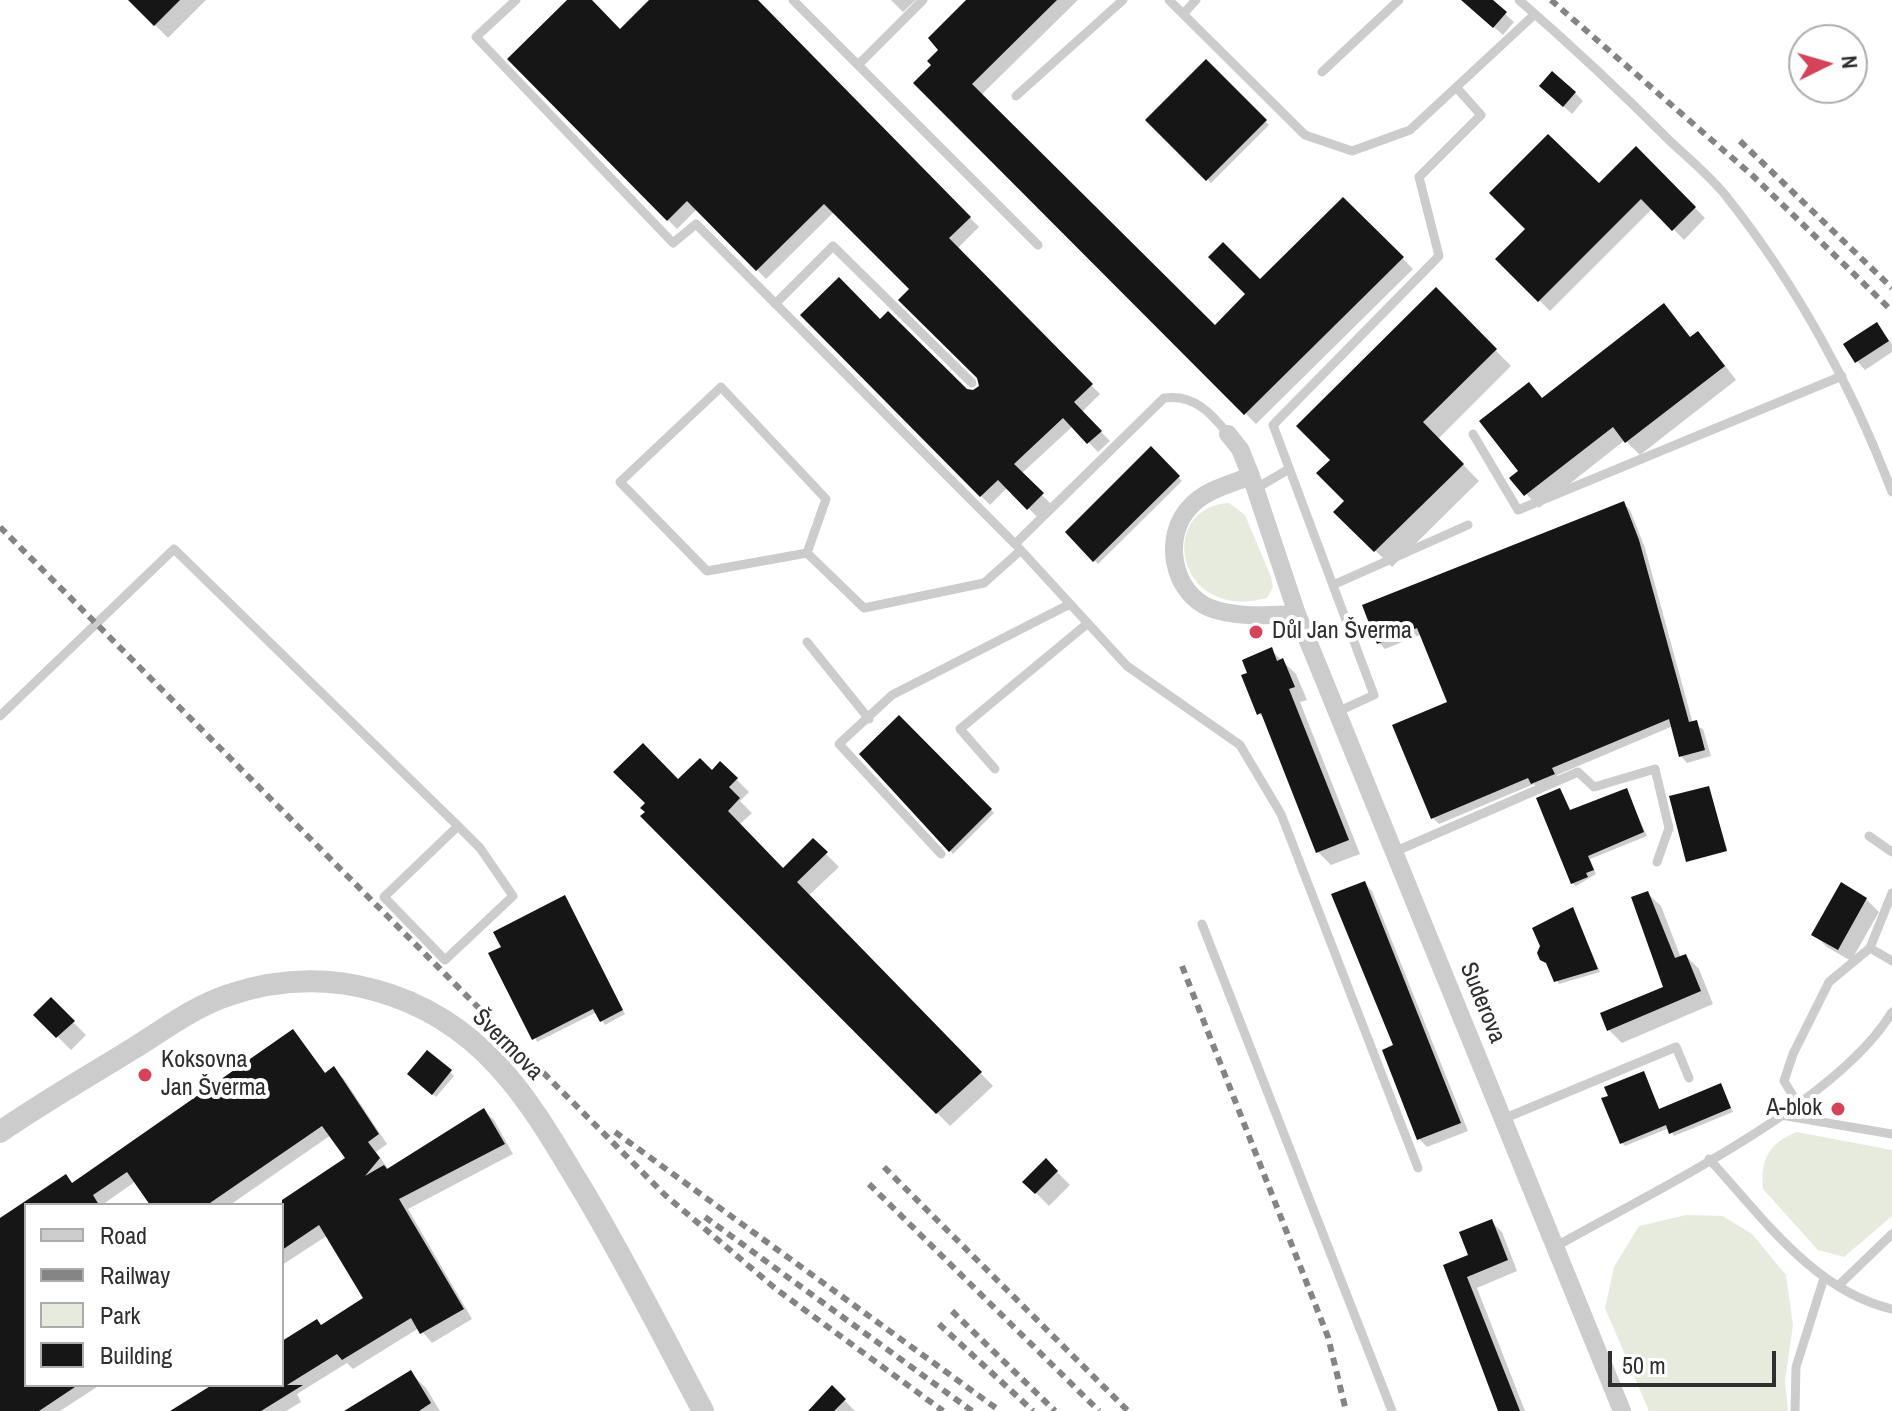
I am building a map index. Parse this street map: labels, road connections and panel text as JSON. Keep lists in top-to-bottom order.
{
  "streets": {
    "street": ["Suderova", "Švermova"]
  },
  "places": ["Důl Jan Šverma", "Koksovna Jan Šverma", "A-blok"],
  "legend": [
    "Road",
    "Railway",
    "Park",
    "Building"
  ],
  "scale_bar": "50 m",
  "north": "right"
}
